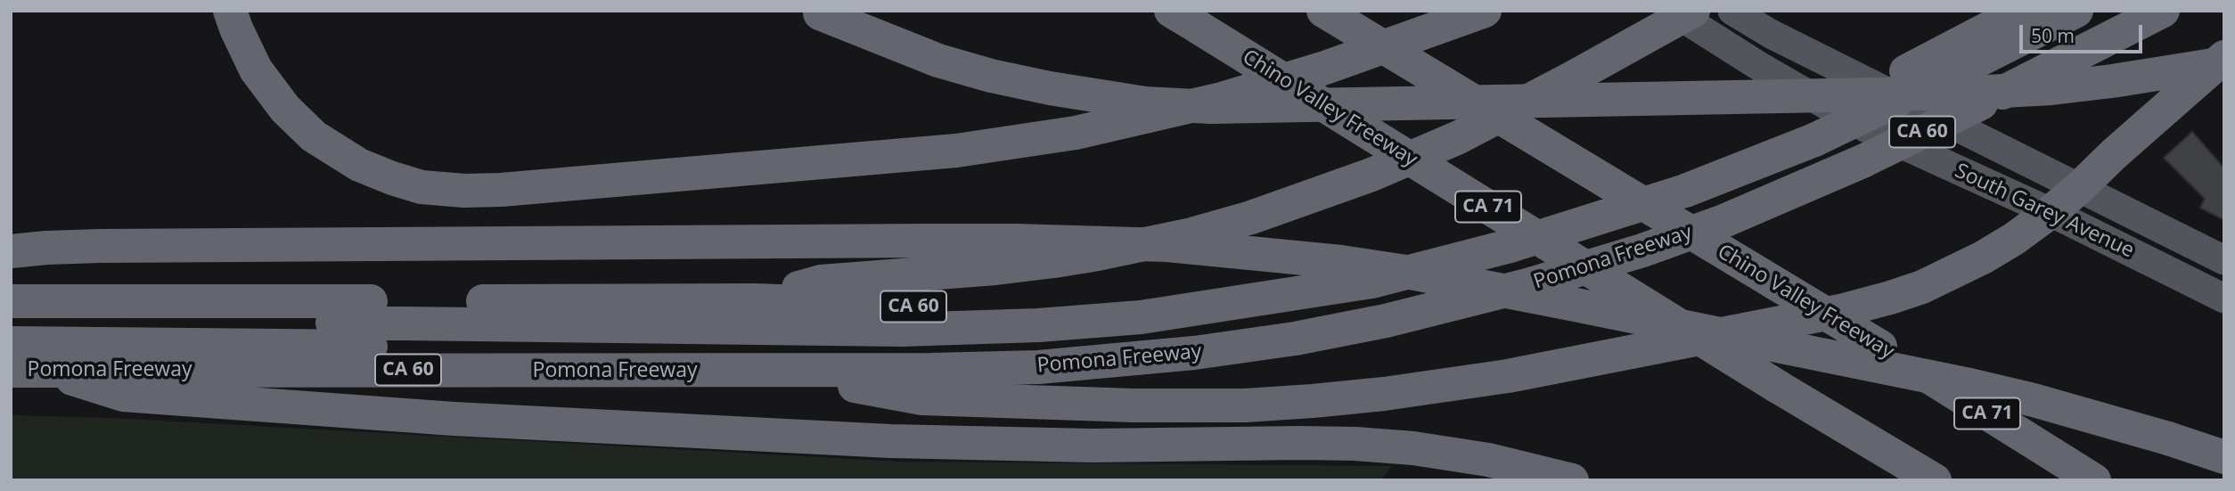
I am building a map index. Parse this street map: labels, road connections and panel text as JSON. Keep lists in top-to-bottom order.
{
  "streets": {
    "highway": [
      "Chino Valley Freeway",
      "CA 60",
      "CA 71",
      "Pomona Freeway"
    ],
    "main road": ["South Garey Avenue"]
  },
  "scale_bar": "50 m"
}
